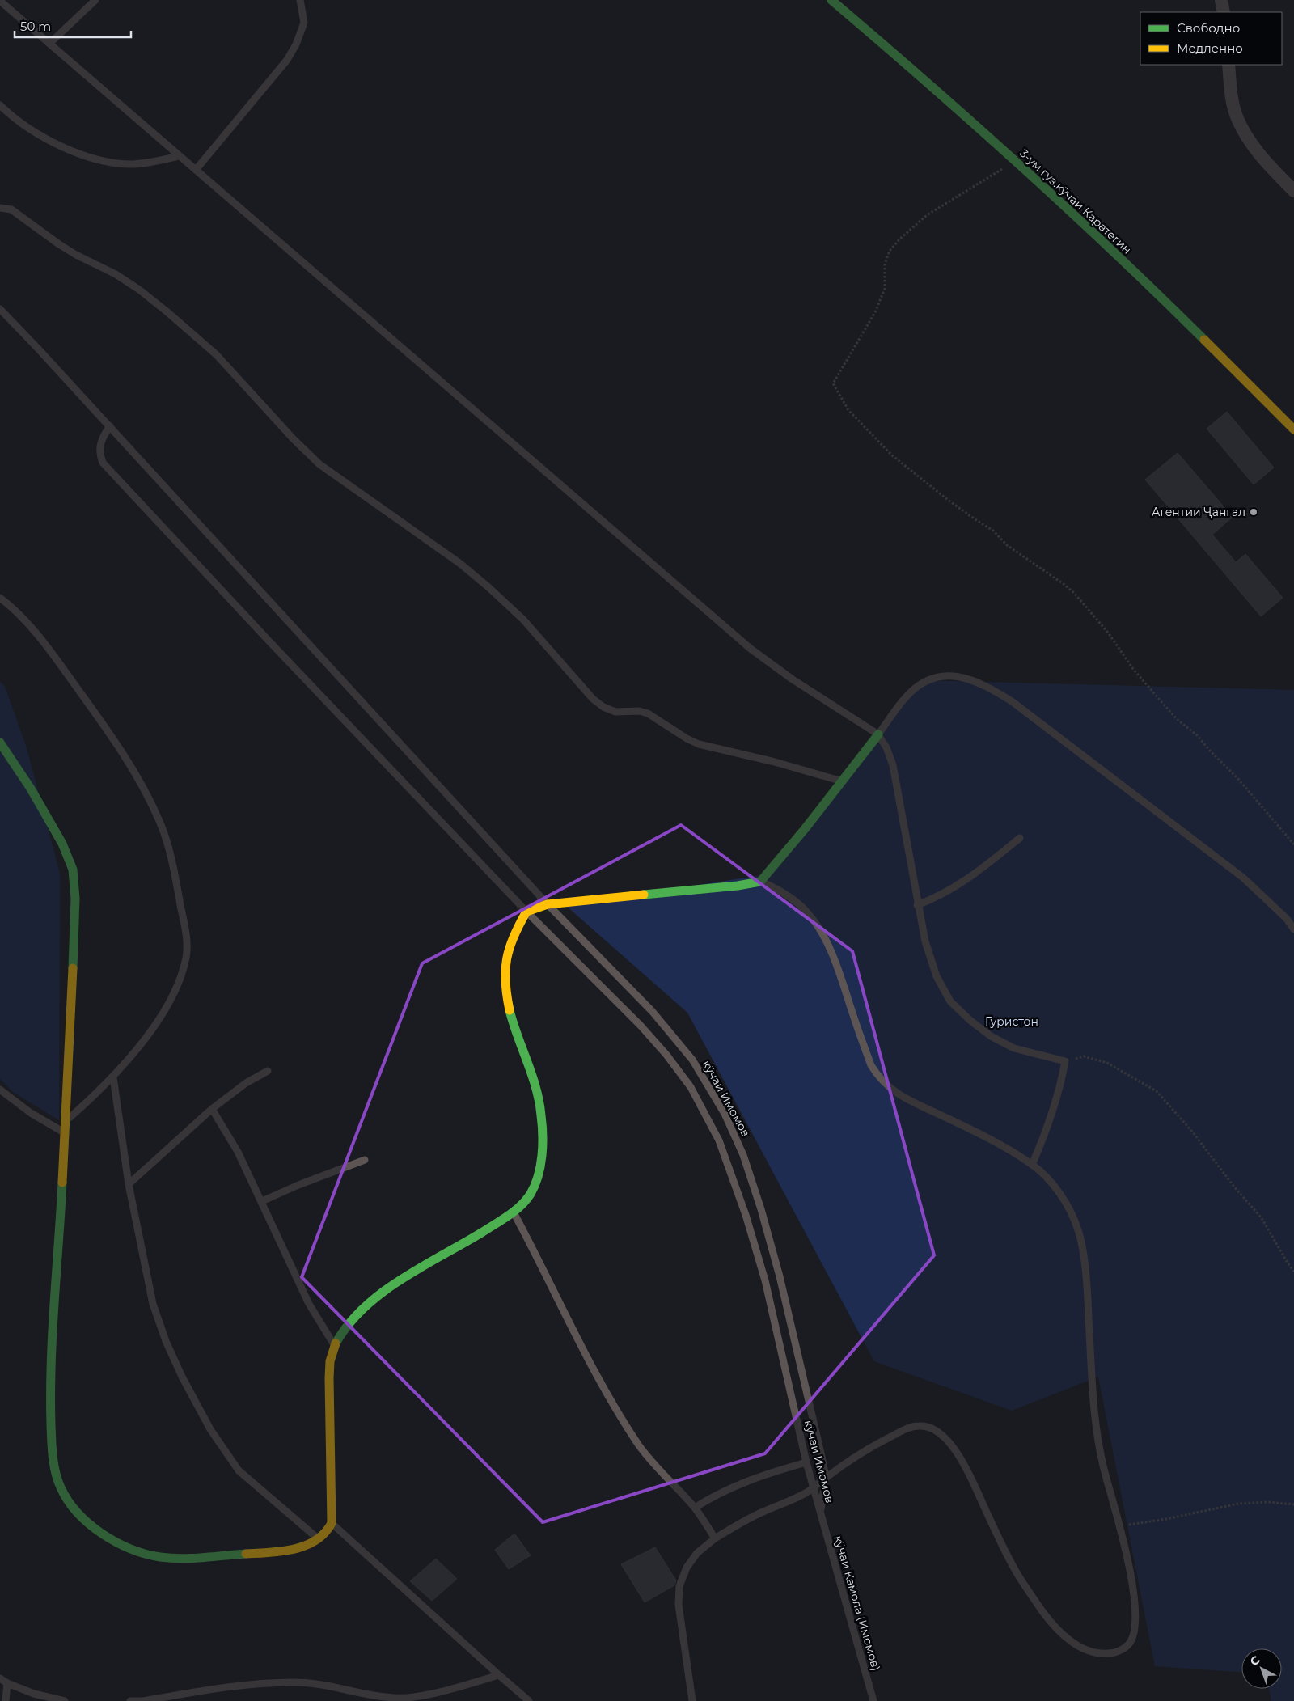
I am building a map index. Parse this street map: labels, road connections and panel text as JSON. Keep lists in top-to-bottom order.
{
  "streets": {
    "street": ["3-ум гуз.кӯчаи Каратегин"],
    "lane": ["кӯчаи Имомов", "кӯчаи Камола (Имомов)"]
  },
  "crossings": [
    ["кӯчаи Имомов", "кӯчаи Камола (Имомов)"]
  ],
  "parks": ["Гуристон"],
  "places": ["Агентии Ҷангал"],
  "legend": ["Свободно", "Медленно"],
  "scale_bar": "50 m",
  "north": "top left"
}
